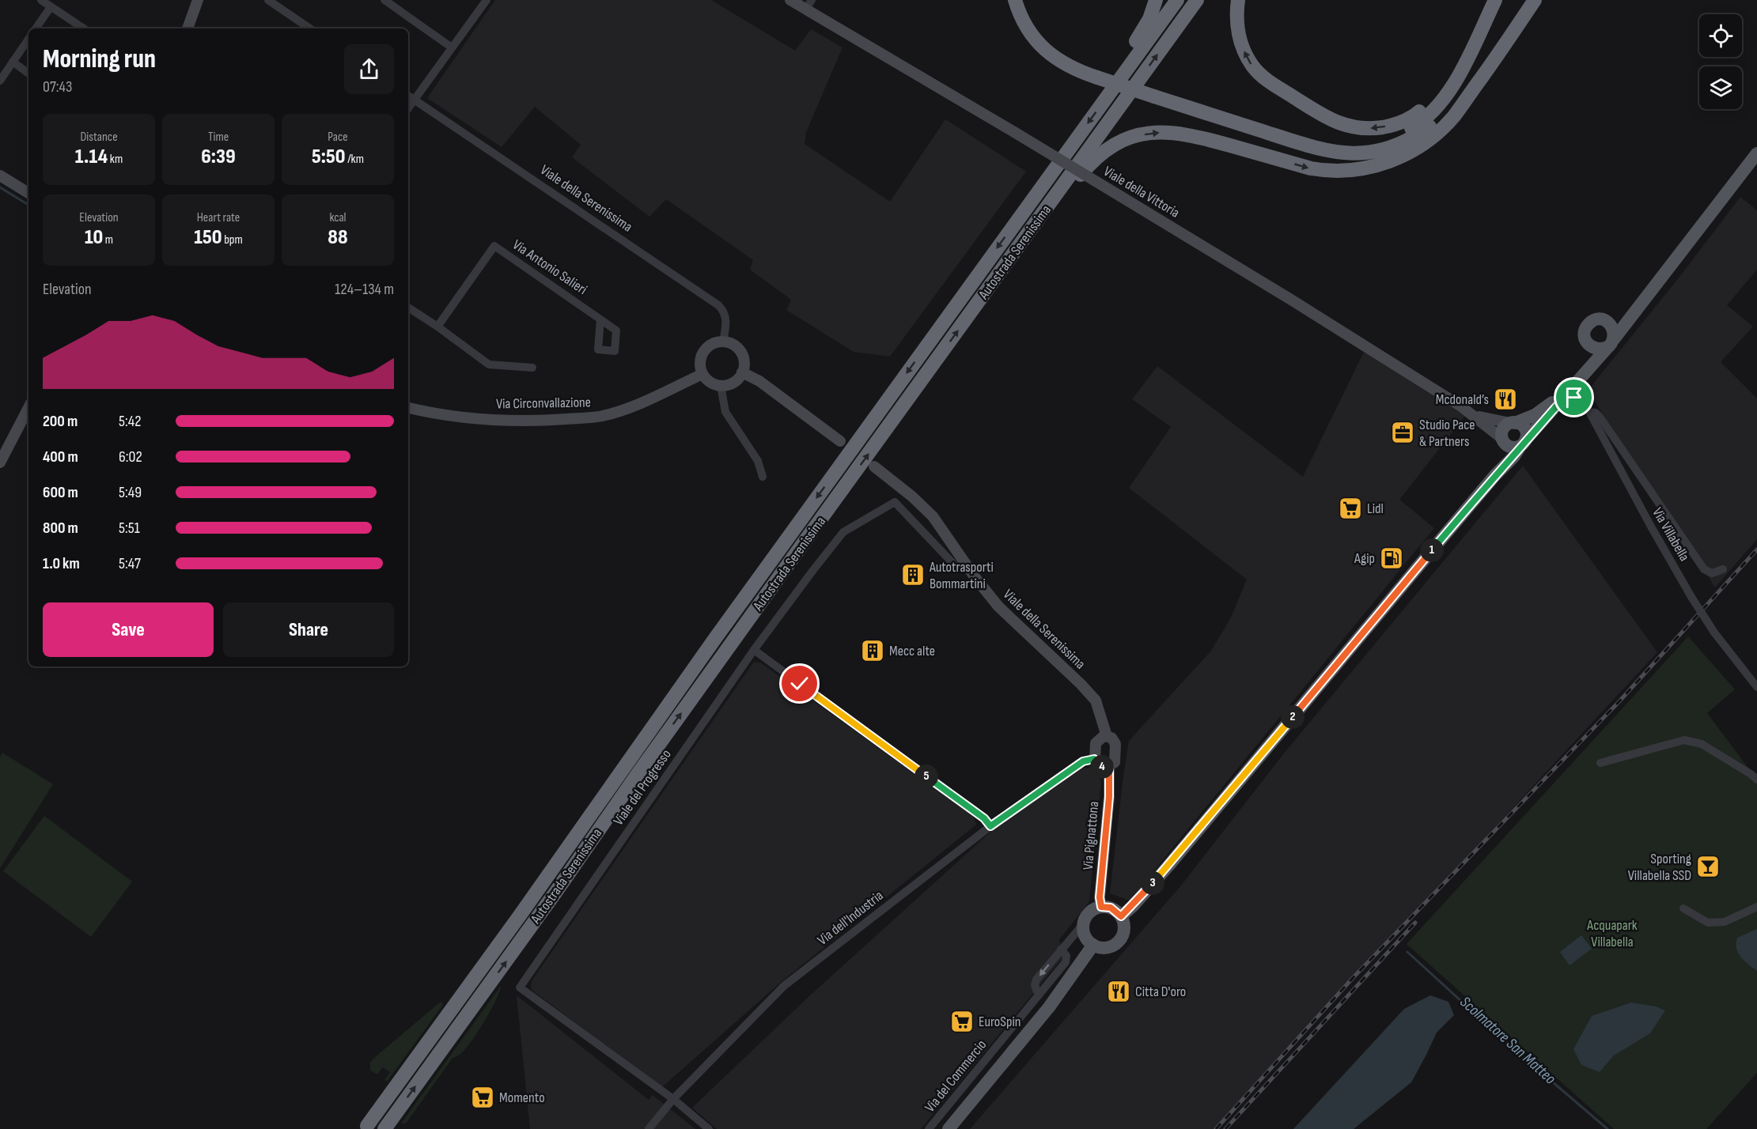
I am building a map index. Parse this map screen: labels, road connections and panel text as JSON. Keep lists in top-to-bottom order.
{
  "streets": {
    "highway": ["Autostrada Serenissima"],
    "street": [
      "Viale della Vittoria",
      "Viale della Serenissima",
      "Via Antonio Salieri",
      "Via Circonvallazione",
      "Via Villabella",
      "Viale del Progresso",
      "Via Pignattona",
      "Via dell'Industria",
      "Via del Commercio"
    ]
  },
  "crossings": [
    ["Viale della Serenissima", "Via Circonvallazione"],
    ["Viale della Serenissima", "Via Pignattona"],
    ["Viale della Serenissima", "Via dell'Industria"],
    ["Viale del Progresso", "Via dell'Industria"],
    ["Via Pignattona", "Via dell'Industria"],
    ["Via Pignattona", "Via del Commercio"]
  ],
  "one_way": ["Via del Commercio"],
  "water": ["Scolmatore San Matteo"],
  "parks": ["Acquapark Villabella"],
  "places": {
    "restaurant": ["Mcdonald’s", "Citta D'oro"],
    "office": ["Studio Pace & Partners"],
    "supermarket": ["Lidl", "EuroSpin", "Momento"],
    "fuel station": ["Agip"],
    "building": ["Autotrasporti Bommartini", "Mecc alte"],
    "bar": ["Sporting Villabella SSD"]
  },
  "page": {
    "heading": ["Morning run", "07:43"],
    "stats": [
      ["Distance", "1.14 km"],
      ["Time", "6:39"],
      ["Pace", "5:50 /km"],
      ["Elevation", "10 m"],
      ["Heart rate", "150 bpm"],
      ["kcal", "88"]
    ],
    "chart": ["Elevation", "124–134 m"],
    "list": [
      {
        "name": "200 m",
        "note": "5:42"
      },
      {
        "name": "400 m",
        "note": "6:02"
      },
      {
        "name": "600 m",
        "note": "5:49"
      },
      {
        "name": "800 m",
        "note": "5:51"
      },
      {
        "name": "1.0 km",
        "note": "5:47"
      }
    ],
    "pins": [
      "1",
      "2",
      "4",
      "5",
      "3"
    ],
    "buttons": ["Save", "Share"]
  }
}
